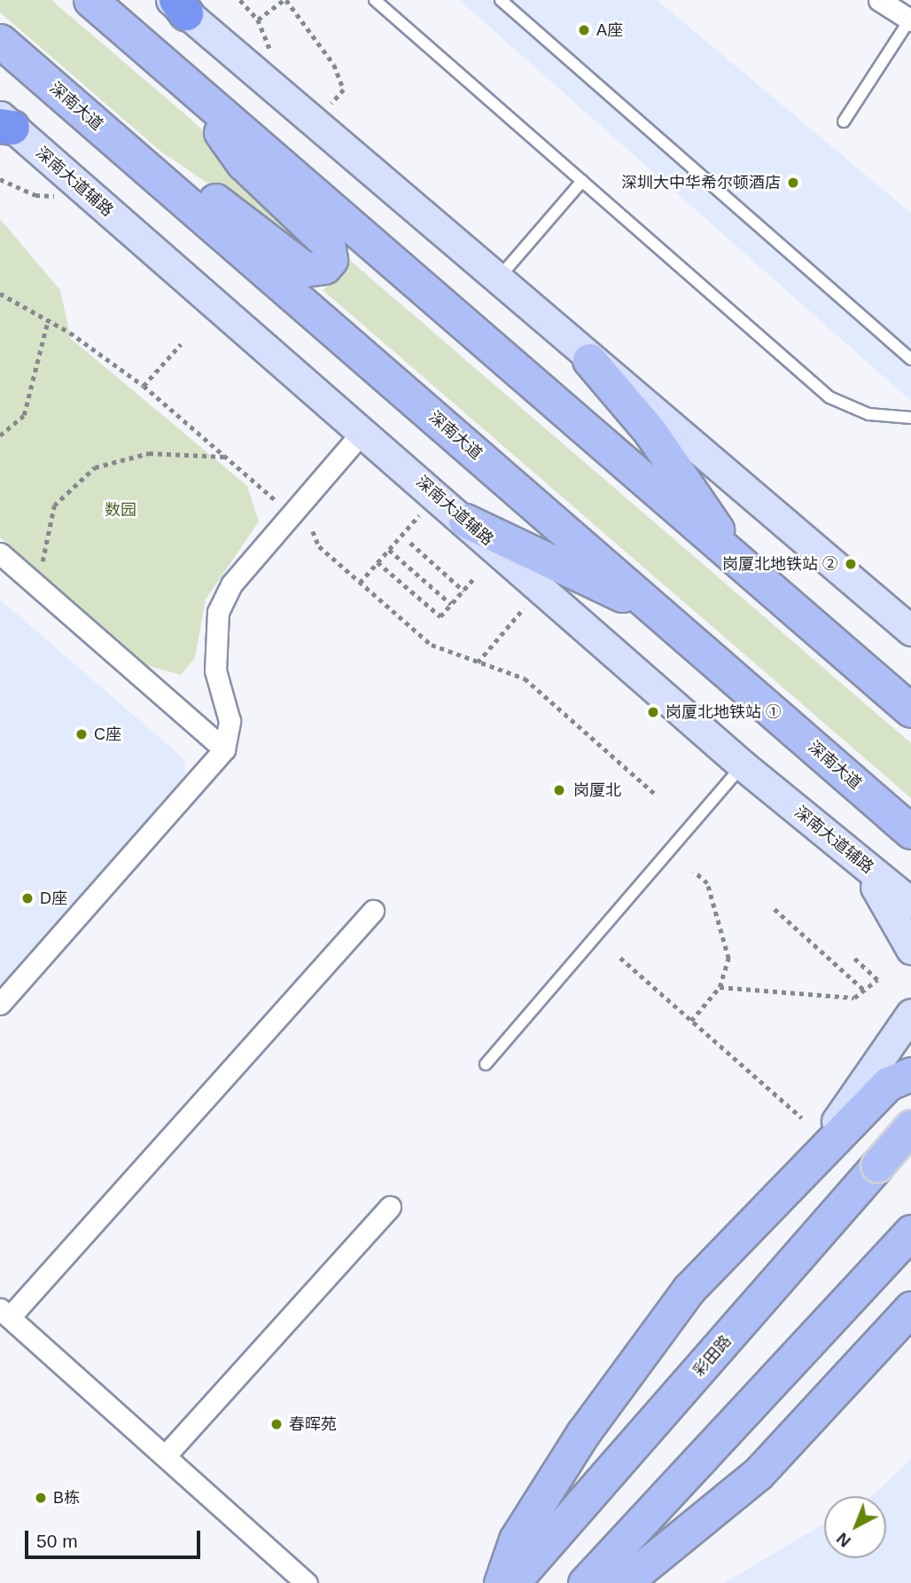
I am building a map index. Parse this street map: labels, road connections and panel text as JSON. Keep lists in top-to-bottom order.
{
  "streets": {
    "main road": ["深南大道", "深南大道辅路", "彩田路"]
  },
  "parks": ["数园"],
  "places": [
    "A座",
    "深圳大中华希尔顿酒店",
    "岗厦北地铁站 ②",
    "岗厦北地铁站 ①",
    "C座",
    "岗厦北",
    "D座",
    "春晖苑",
    "B栋"
  ],
  "scale_bar": "50 m",
  "north": "bottom left"
}
